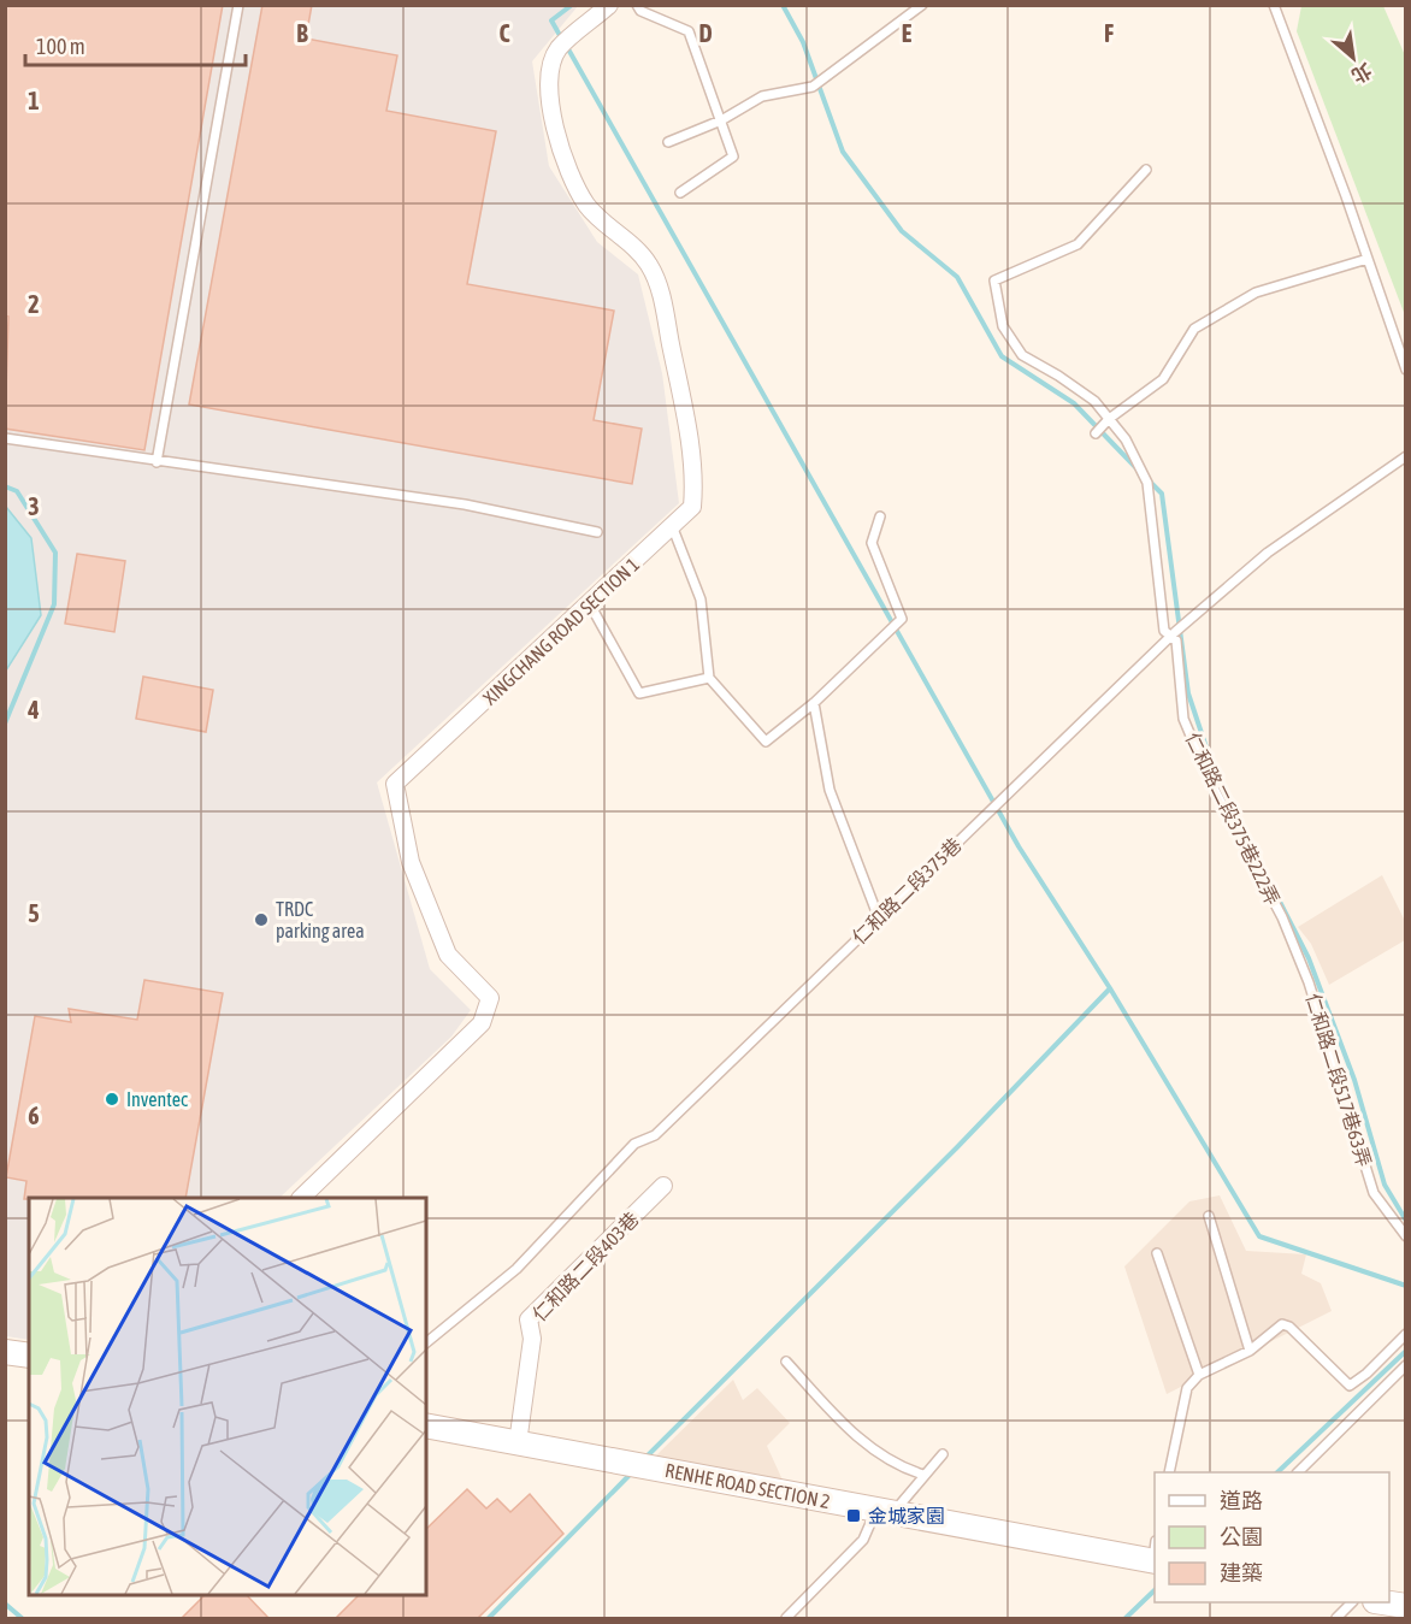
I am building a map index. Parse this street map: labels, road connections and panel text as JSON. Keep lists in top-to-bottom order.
{
  "streets": {
    "main road": ["RENHE ROAD SECTION 2"],
    "street": ["XINGCHANG ROAD SECTION 1", "仁和路二段403巷"],
    "lane": ["仁和路二段375巷222弄", "仁和路二段375巷", "仁和路二段517巷63弄"]
  },
  "crossings": [
    ["仁和路二段375巷222弄", "仁和路二段375巷"],
    ["仁和路二段375巷222弄", "仁和路二段517巷63弄"],
    ["仁和路二段403巷", "RENHE ROAD SECTION 2"]
  ],
  "places": {
    "other": ["TRDC parking area", "Inventec"],
    "transit": ["金城家園"]
  },
  "legend": ["道路", "公園", "建築"],
  "scale_bar": "100 m",
  "north": "bottom right",
  "grid": {
    "columns": [
      "B",
      "C",
      "D",
      "E",
      "F"
    ],
    "rows": [
      "1",
      "2",
      "3",
      "4",
      "5",
      "6"
    ]
  }
}
